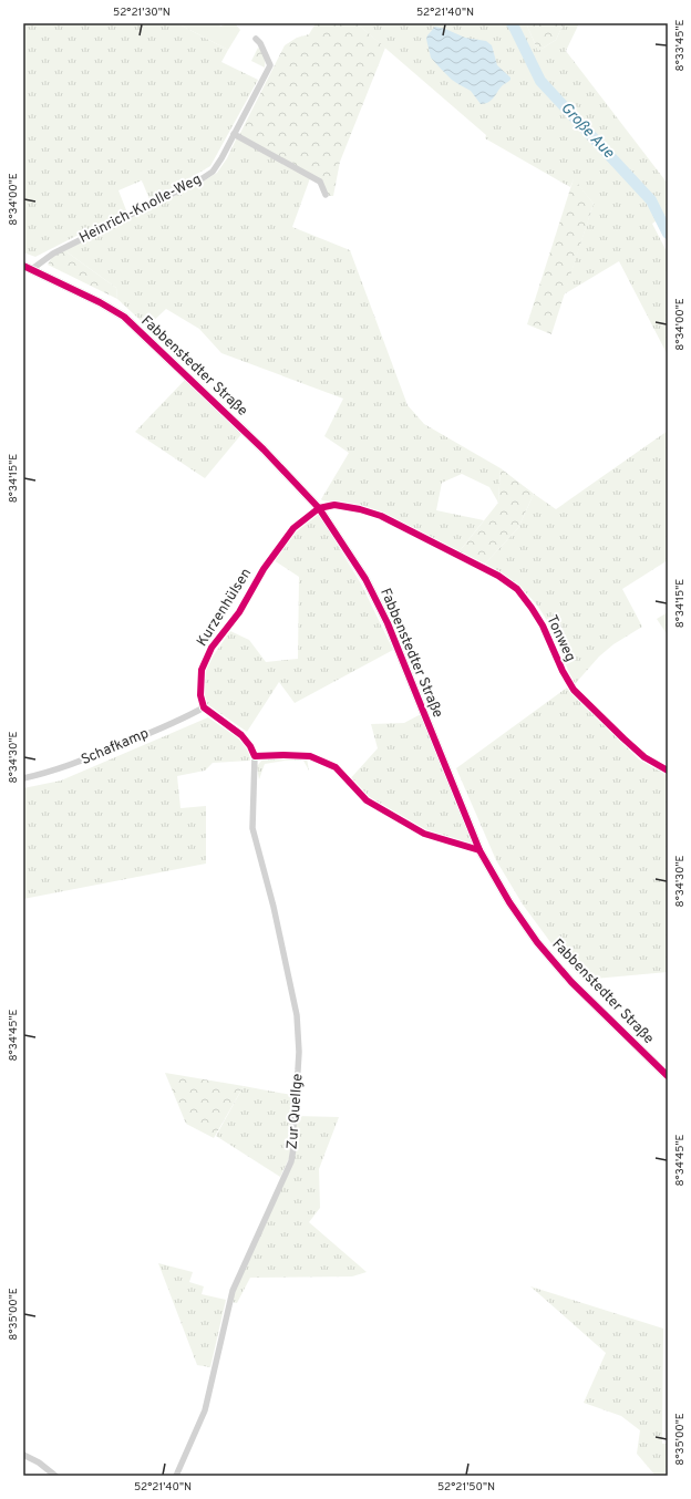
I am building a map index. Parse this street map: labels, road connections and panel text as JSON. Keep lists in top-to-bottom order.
{
  "streets": {
    "street": [
      "Heinrich-Knolle-Weg",
      "Fabbenstedter Straße",
      "Kurzenhülsen",
      "Tonweg",
      "Schafkamp",
      "Zur Quellge"
    ]
  },
  "crossings": [
    ["Heinrich-Knolle-Weg", "Fabbenstedter Straße"],
    ["Fabbenstedter Straße", "Kurzenhülsen"],
    ["Fabbenstedter Straße", "Tonweg"],
    ["Kurzenhülsen", "Tonweg"],
    ["Kurzenhülsen", "Schafkamp"]
  ],
  "water": ["Große Aue"],
  "coordinates": [
    "52°21'30\"N",
    "52°21'40\"N",
    "8°33'45\"E",
    "8°34'00\"E",
    "8°34'15\"E",
    "8°34'30\"E",
    "8°34'45\"E",
    "8°35'00\"E",
    "52°21'50\"N"
  ]
}
